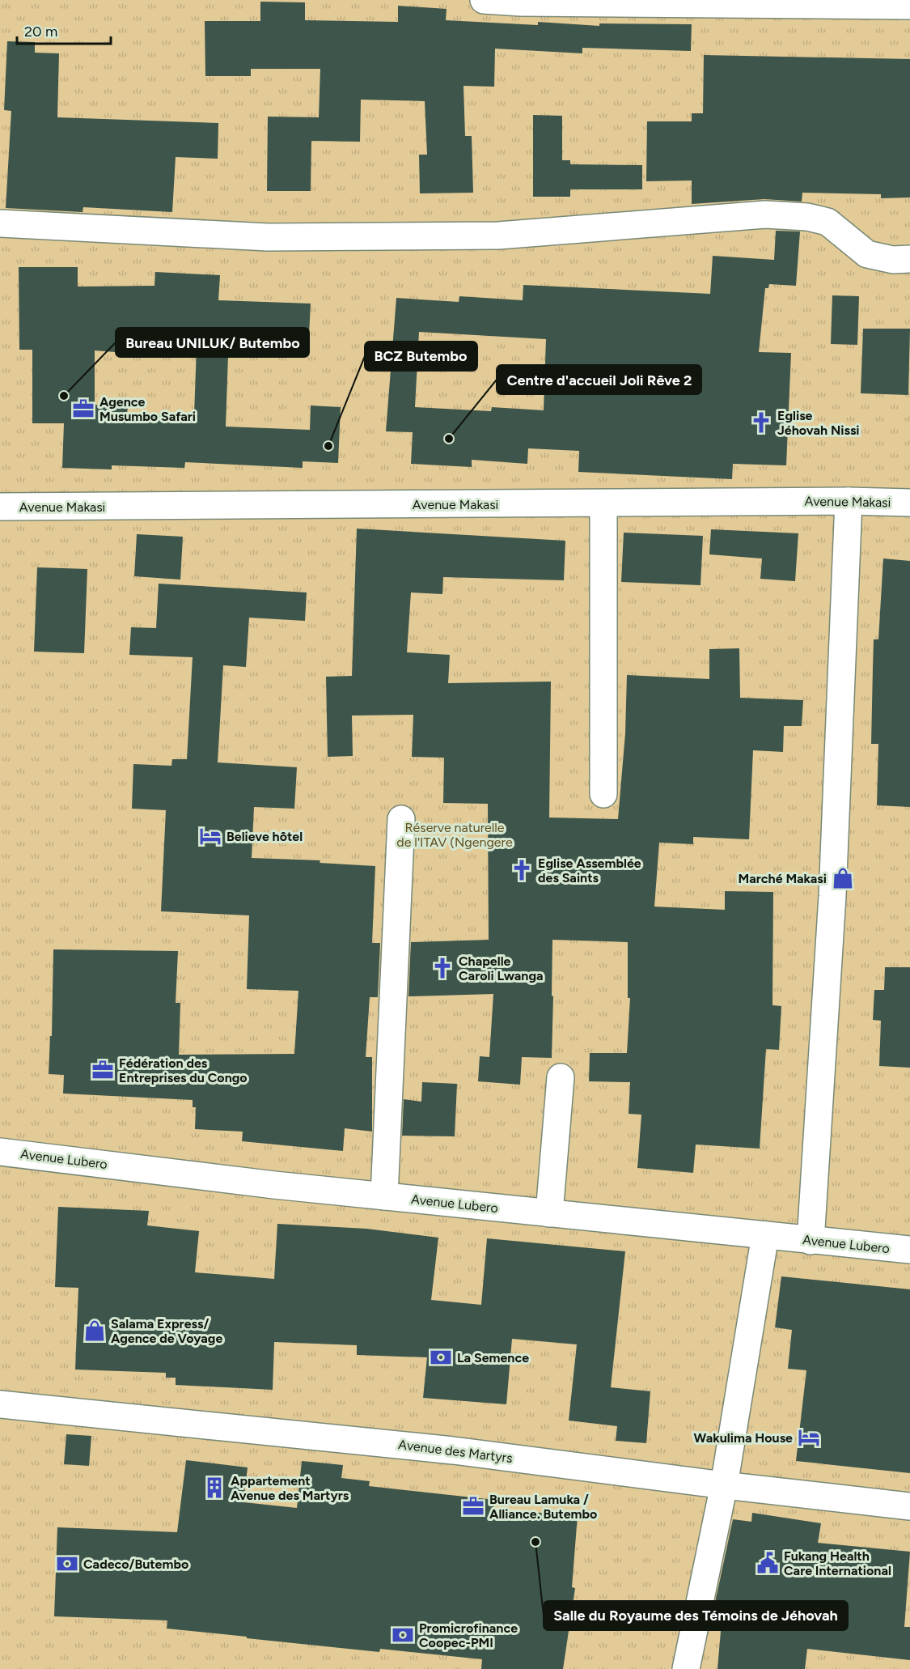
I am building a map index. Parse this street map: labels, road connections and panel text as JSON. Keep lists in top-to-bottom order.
{
  "streets": {
    "street": ["Avenue Makasi", "Avenue Lubero", "Avenue des Martyrs"]
  },
  "parks": ["Réserve naturelle de l'ITAV (Ngengere"],
  "places": {
    "other": [
      "Bureau UNILUK/ Butembo",
      "Centre d'accueil Joli Rêve 2",
      "BCZ Butembo",
      "Salle du Royaume des Témoins de Jéhovah"
    ],
    "office": ["Agence Musumbo Safari", "Fédération des Entreprises du Congo", "Bureau Lamuka / Alliance. Butembo"],
    "church": ["Eglise Jéhovah Nissi", "Eglise Assemblée des Saints", "Chapelle Caroli Lwanga"],
    "hotel": ["Believe hôtel", "Wakulima House"],
    "shop": ["Marché Makasi", "Salama Express/ Agence de Voyage"],
    "bank": ["La Semence", "Cadeco/Butembo", "Promicrofinance Coopec-PMI"],
    "building": ["Appartement Avenue des Martyrs"],
    "public building": ["Fukang Health Care International"]
  },
  "scale_bar": "20 m"
}
